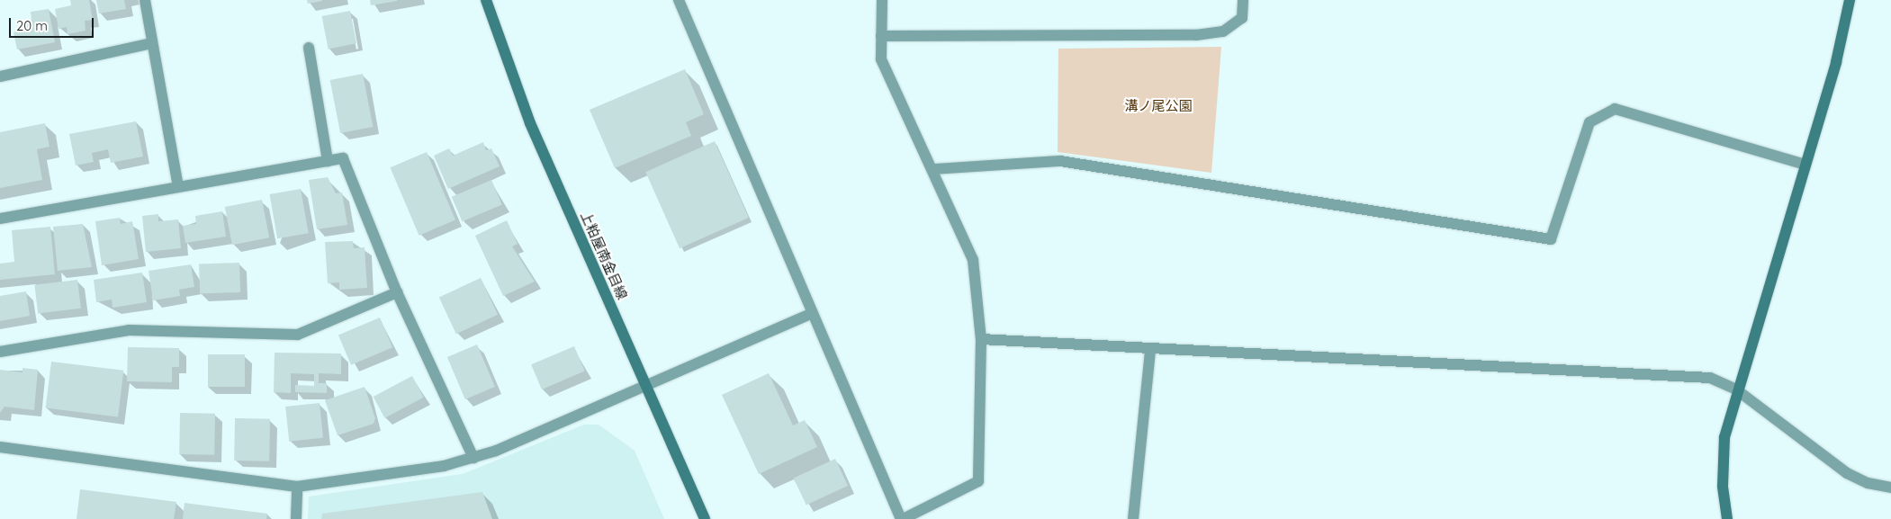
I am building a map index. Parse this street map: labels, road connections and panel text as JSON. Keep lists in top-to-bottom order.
{
  "streets": {
    "main road": ["上粕屋南金目線"]
  },
  "parks": ["溝ノ尾公園"],
  "scale_bar": "20 m"
}
